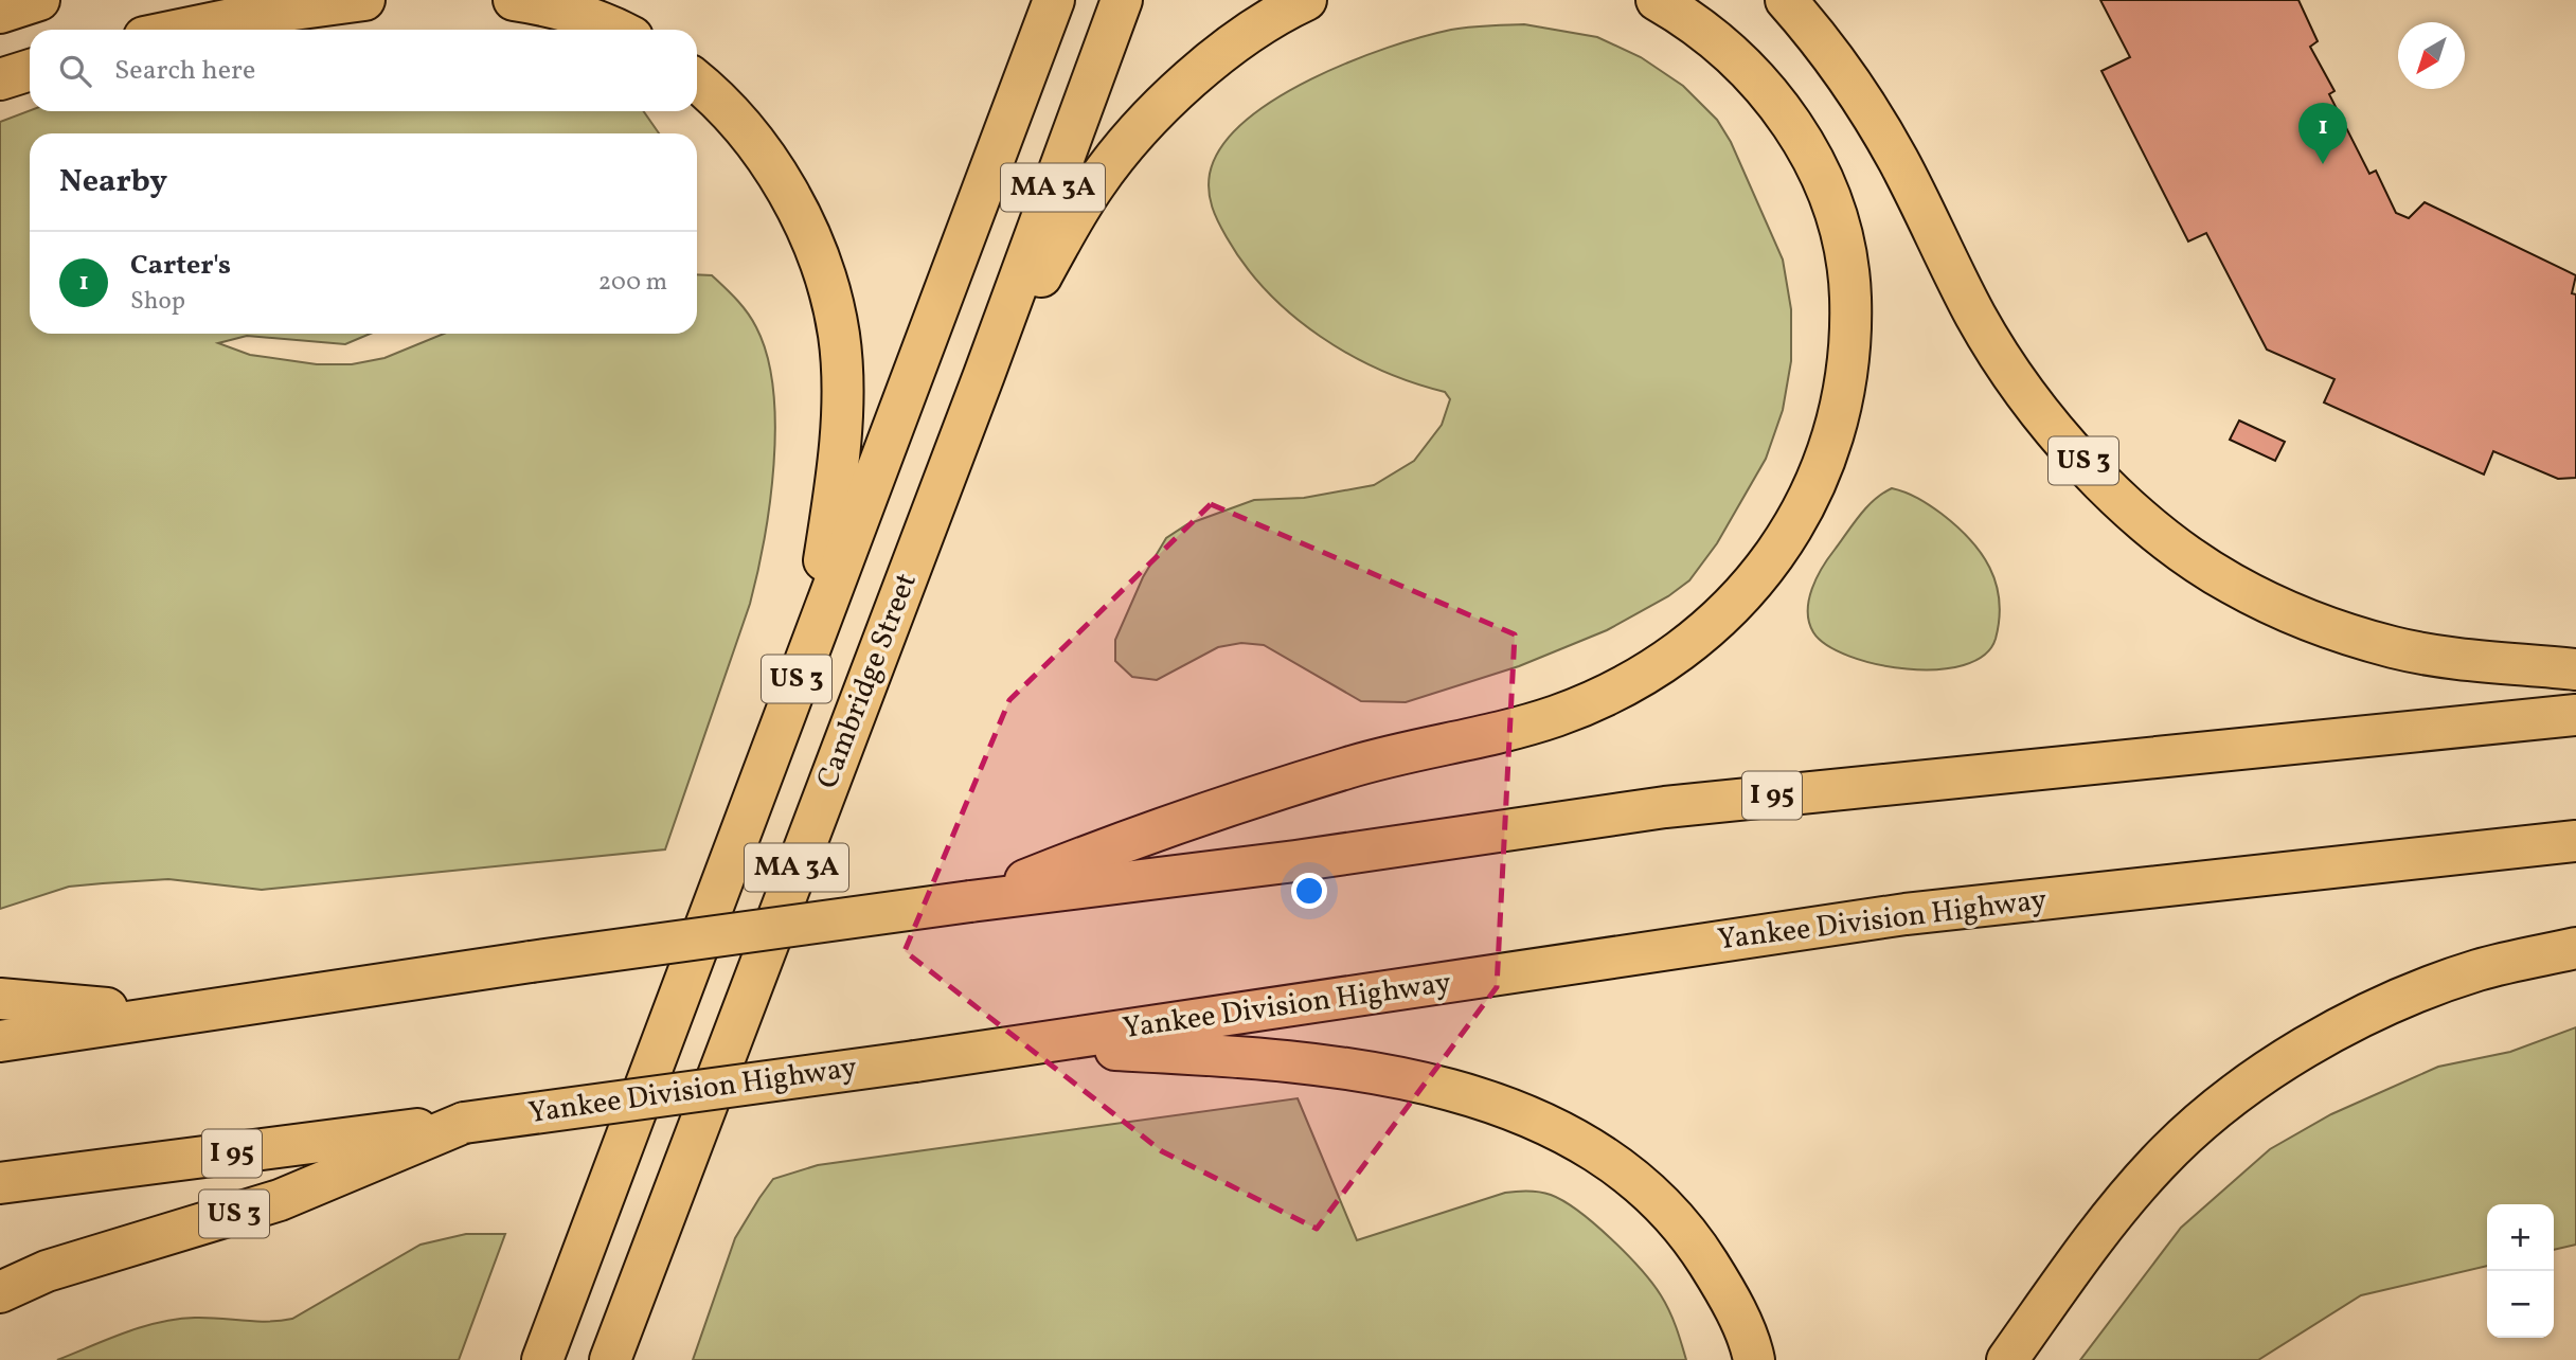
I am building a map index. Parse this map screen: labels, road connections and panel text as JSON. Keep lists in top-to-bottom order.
{
  "streets": {
    "highway": [
      "MA 3A",
      "US 3",
      "Cambridge Street",
      "I 95",
      "Yankee Division Highway"
    ]
  },
  "crossings": [
    ["US 3", "Yankee Division Highway"]
  ],
  "north": "bottom left",
  "page": {
    "search": "Search here",
    "pins": "1",
    "heading": "Nearby",
    "list": [
      {
        "mark": "1",
        "name": "Carter's",
        "note": "Shop",
        "value": "200 m"
      }
    ],
    "map_buttons": ["+", "−"]
  }
}
